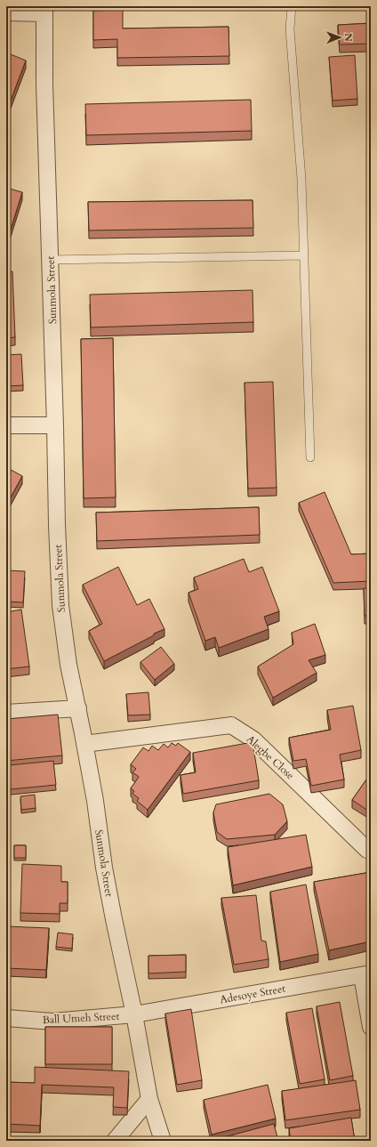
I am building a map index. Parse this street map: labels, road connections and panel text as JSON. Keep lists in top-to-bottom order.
{
  "streets": {
    "street": [
      "Sunmola Street",
      "Alegbe Close",
      "Adesoye Street",
      "Ball Umeh Street"
    ]
  },
  "crossings": [
    ["Sunmola Street", "Alegbe Close"],
    ["Sunmola Street", "Adesoye Street"],
    ["Sunmola Street", "Ball Umeh Street"],
    ["Adesoye Street", "Ball Umeh Street"]
  ],
  "north": "right"
}
